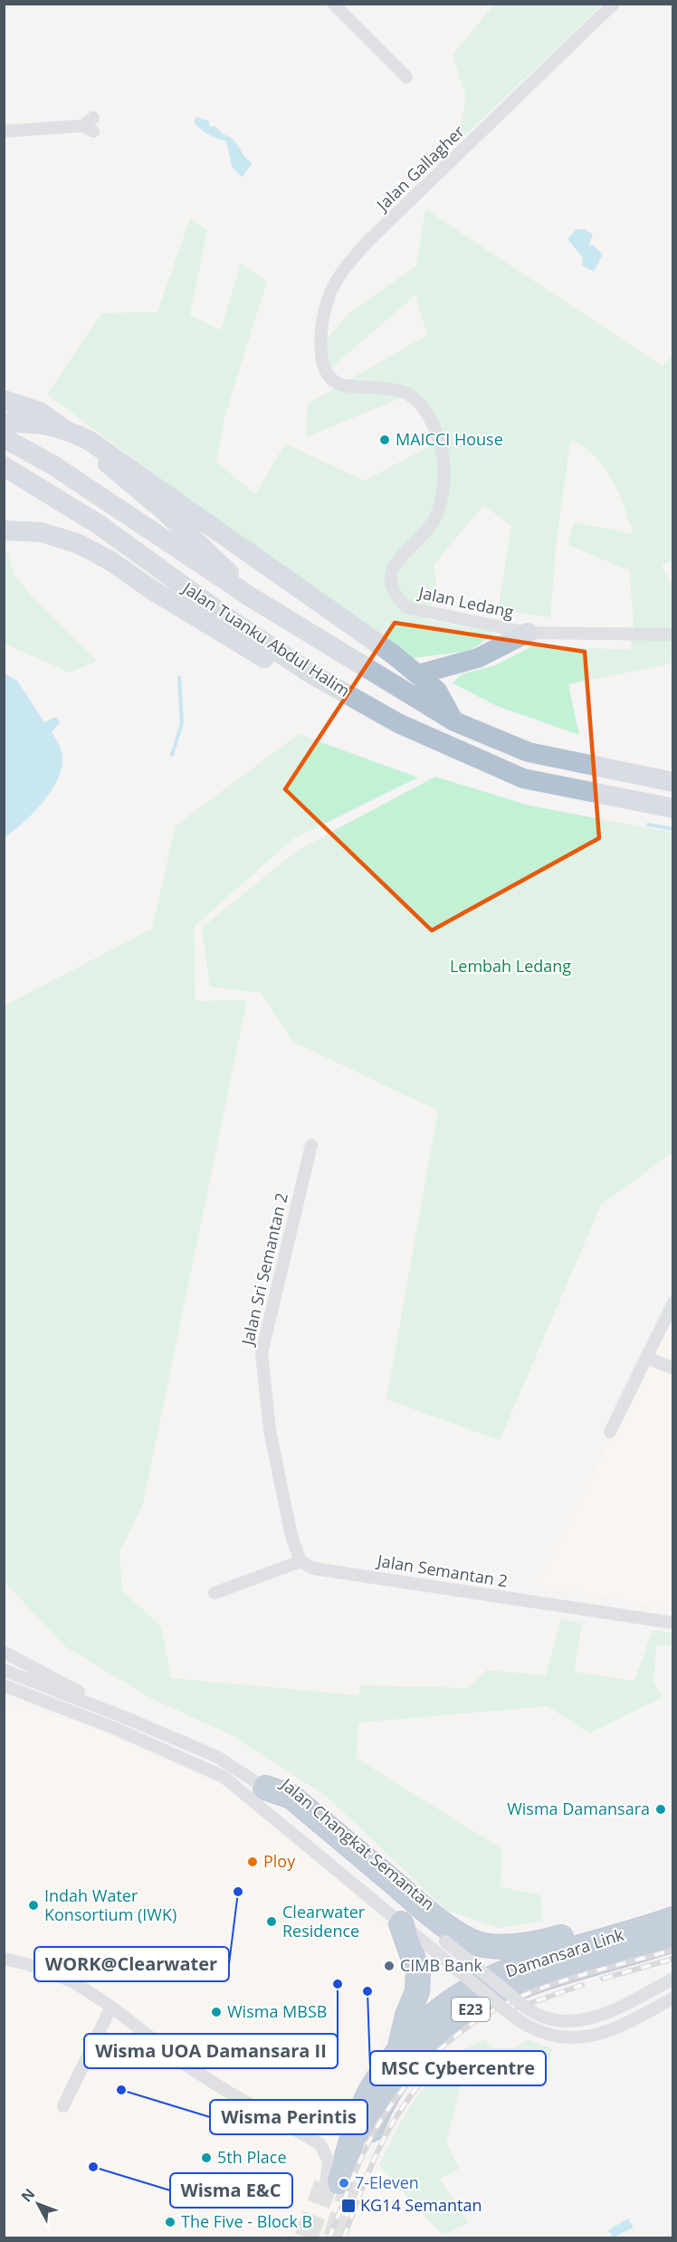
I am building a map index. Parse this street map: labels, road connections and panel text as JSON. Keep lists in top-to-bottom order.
{
  "streets": {
    "highway": ["Damansara Link", "E23"],
    "main road": ["Jalan Tuanku Abdul Halim"],
    "street": [
      "Jalan Gallagher",
      "Jalan Ledang",
      "Jalan Sri Semantan 2",
      "Jalan Semantan 2",
      "Jalan Changkat Semantan"
    ]
  },
  "crossings": [
    ["Jalan Gallagher", "Jalan Ledang"],
    ["Jalan Sri Semantan 2", "Jalan Semantan 2"]
  ],
  "parks": ["Lembah Ledang"],
  "places": {
    "other": [
      "MAICCI House",
      "Wisma Damansara",
      "Ploy",
      "WORK@Clearwater",
      "Indah Water Konsortium (IWK)",
      "Clearwater Residence",
      "CIMB Bank",
      "Wisma UOA Damansara II",
      "MSC Cybercentre",
      "Wisma MBSB",
      "Wisma Perintis",
      "5th Place",
      "Wisma E&C",
      "7-Eleven",
      "The Five - Block B"
    ],
    "transit": ["KG14 Semantan"]
  },
  "north": "top left"
}
